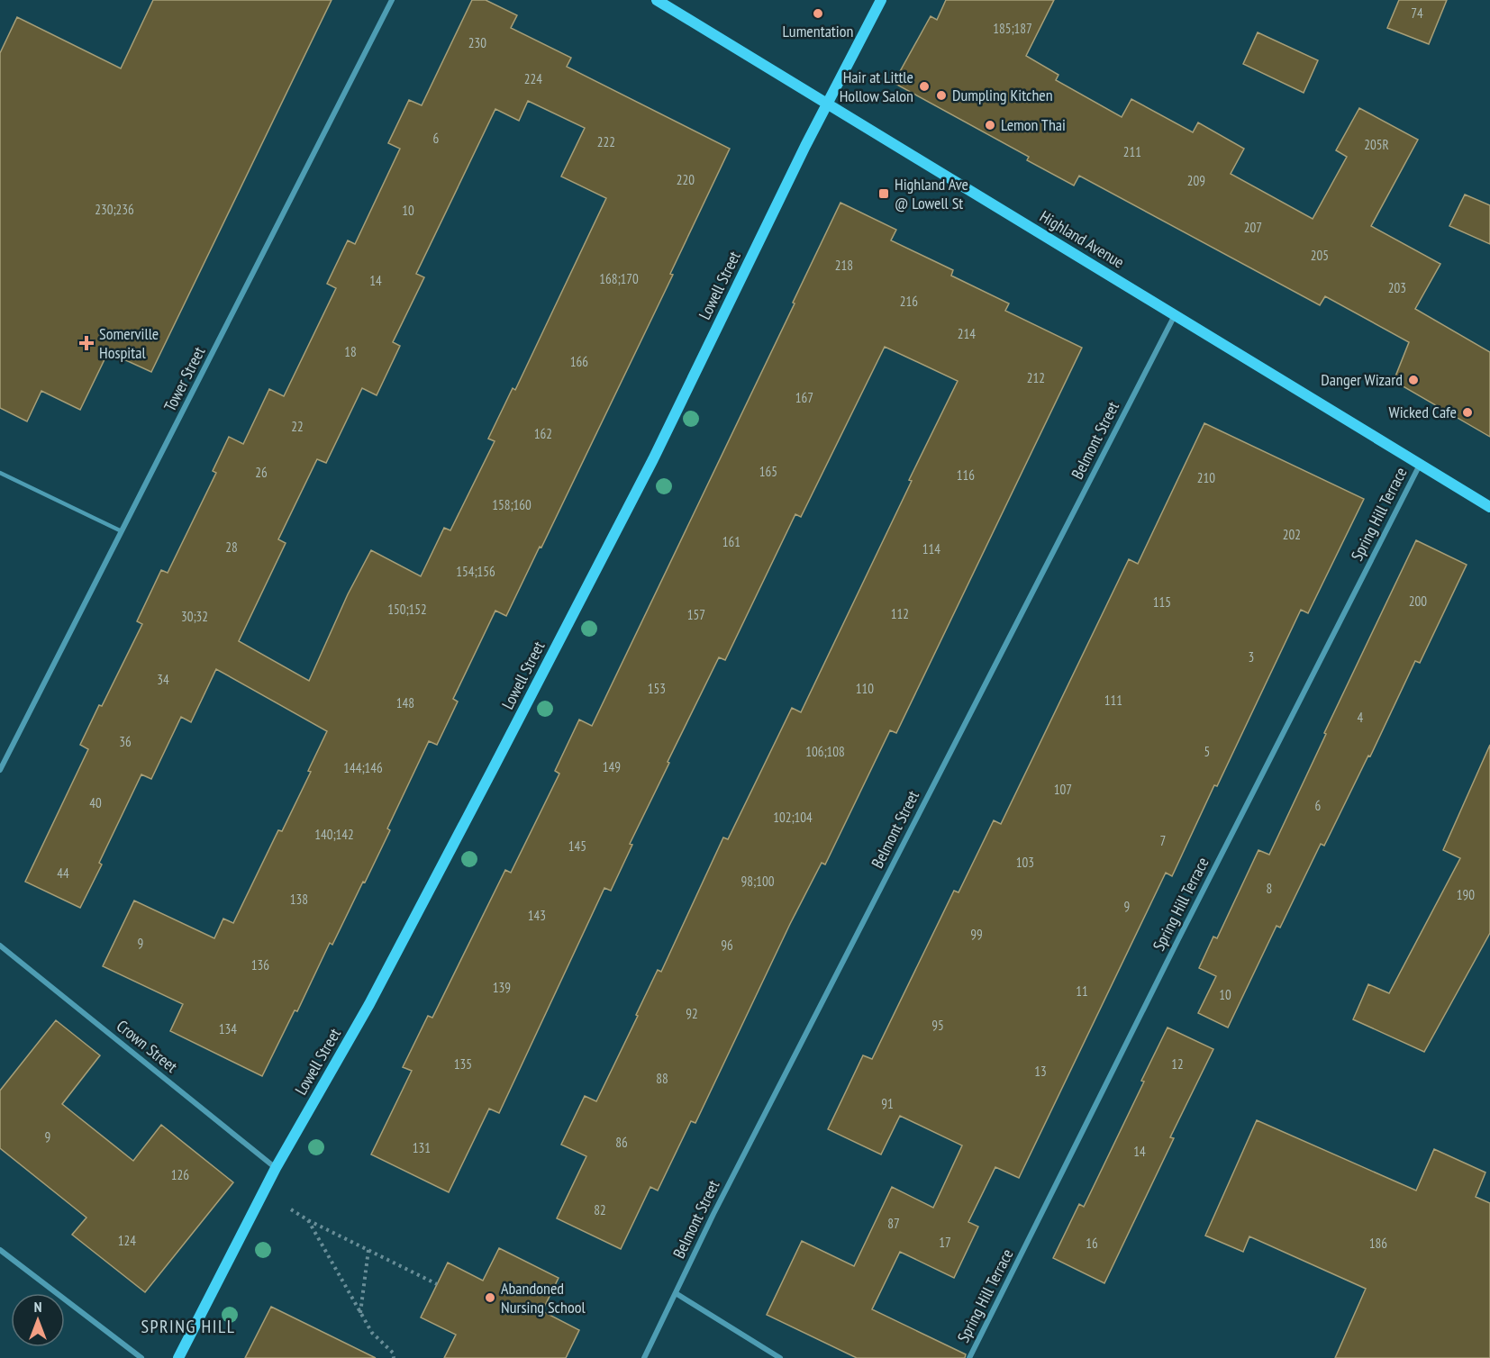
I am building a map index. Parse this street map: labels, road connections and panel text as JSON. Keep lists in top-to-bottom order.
{
  "streets": {
    "street": [
      "Highland Avenue",
      "Lowell Street",
      "Tower Street",
      "Belmont Street",
      "Spring Hill Terrace",
      "Crown Street"
    ]
  },
  "crossings": [
    ["Highland Avenue", "Lowell Street"],
    ["Highland Avenue", "Belmont Street"],
    ["Highland Avenue", "Spring Hill Terrace"],
    ["Lowell Street", "Crown Street"]
  ],
  "districts": ["SPRING HILL"],
  "places": {
    "other": [
      "Lumentation",
      "Hair at Little Hollow Salon",
      "Dumpling Kitchen",
      "Lemon Thai",
      "Danger Wizard",
      "Wicked Cafe",
      "Abandoned Nursing School"
    ],
    "transit": ["Highland Ave @ Lowell St"],
    "health": ["Somerville Hospital"]
  },
  "house_numbers": [
    "74",
    "185;187",
    "230",
    "224",
    "6",
    "222",
    "205R",
    "211",
    "220",
    "209",
    "230;236",
    "10",
    "207",
    "205",
    "218",
    "168;170",
    "14",
    "203",
    "216",
    "214",
    "18",
    "166",
    "212",
    "167",
    "22",
    "162",
    "165",
    "26",
    "116",
    "210",
    "158;160",
    "202",
    "161",
    "28",
    "114",
    "154;156",
    "200",
    "115",
    "150;152",
    "112",
    "157",
    "30;32",
    "3",
    "34",
    "153",
    "110",
    "111",
    "148",
    "4",
    "36",
    "106;108",
    "5",
    "149",
    "144;146",
    "107",
    "40",
    "6",
    "102;104",
    "140;142",
    "7",
    "145",
    "103",
    "44",
    "98;100",
    "8",
    "190",
    "138",
    "9",
    "143",
    "99",
    "9",
    "96",
    "136",
    "139",
    "11",
    "10",
    "92",
    "95",
    "134",
    "135",
    "12",
    "13",
    "88",
    "91",
    "9",
    "86",
    "131",
    "14",
    "126",
    "82",
    "87",
    "124",
    "17",
    "16",
    "186"
  ],
  "north": "top"
}
